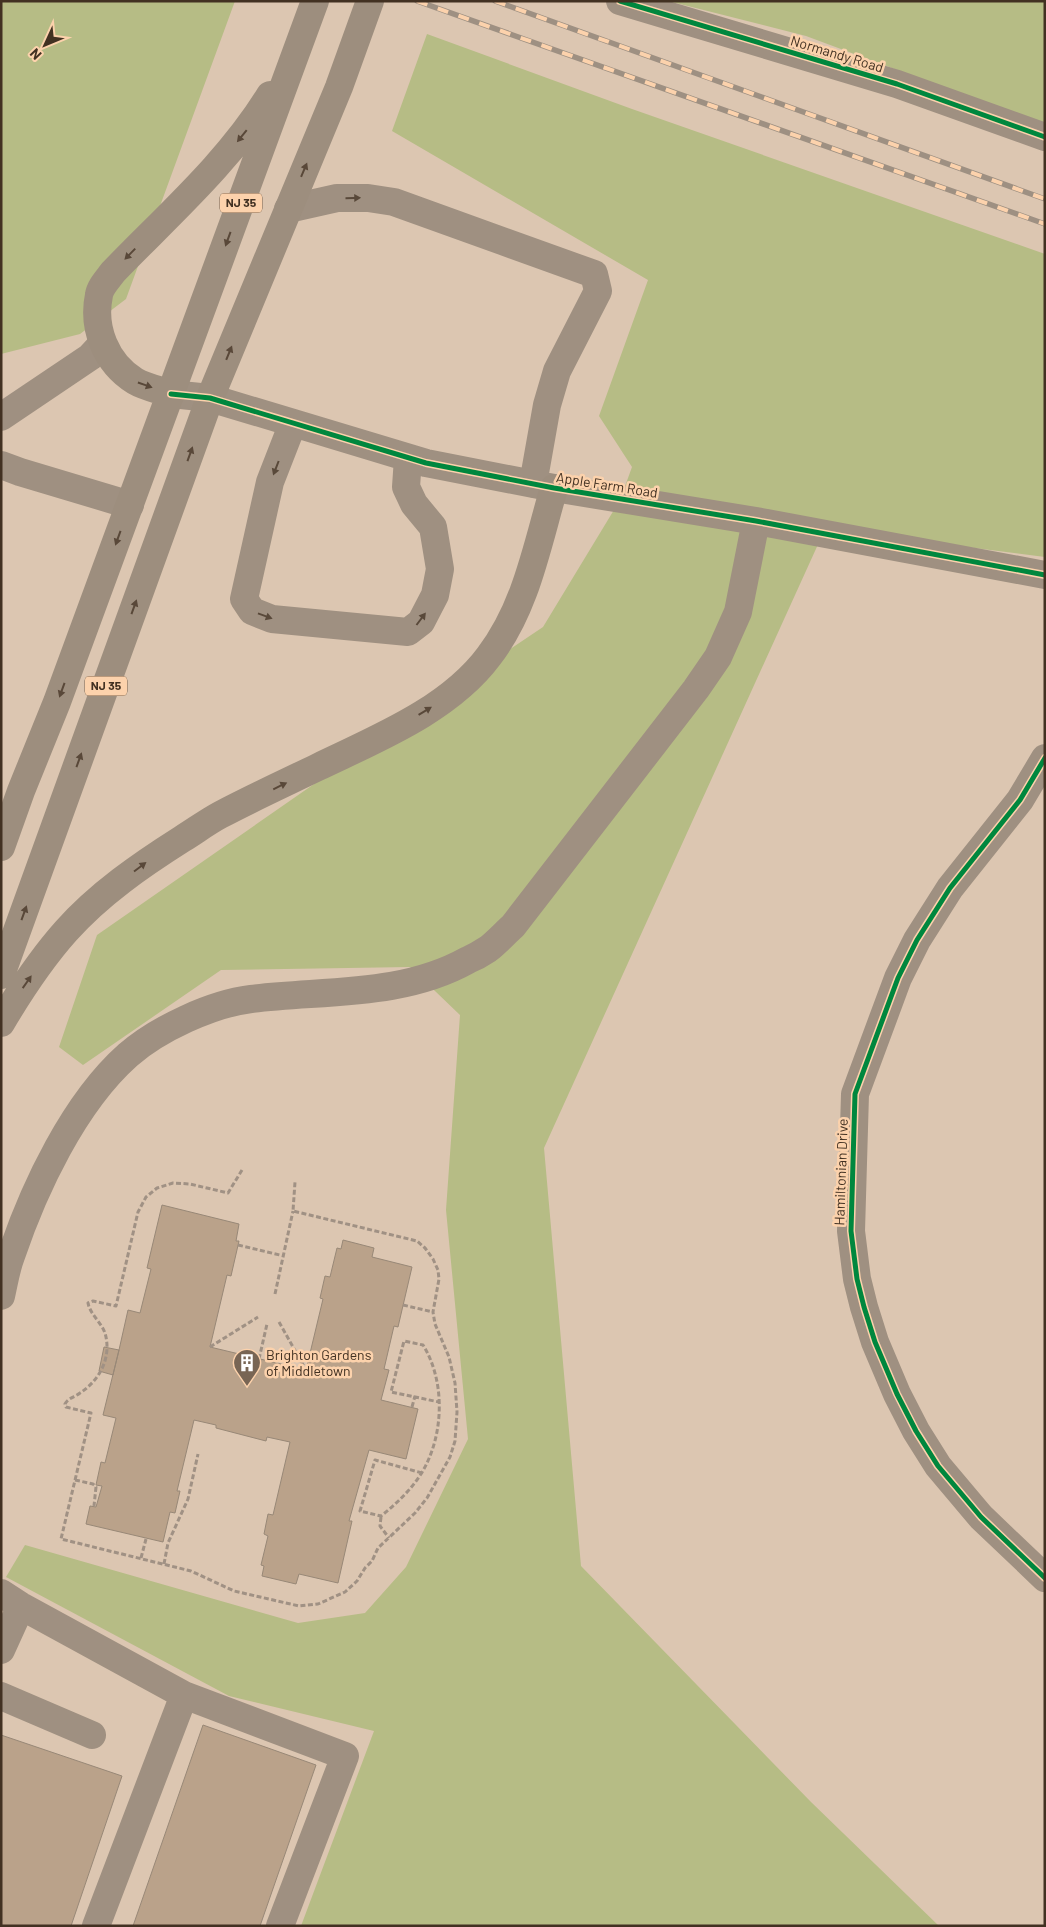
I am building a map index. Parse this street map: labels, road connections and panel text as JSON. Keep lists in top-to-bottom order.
{
  "streets": {
    "highway": ["NJ 35"],
    "street": ["Normandy Road", "Apple Farm Road", "Hamiltonian Drive"]
  },
  "crossings": [
    ["NJ 35", "Apple Farm Road"]
  ],
  "places": {
    "building": ["Brighton Gardens of Middletown"]
  },
  "north": "bottom left"
}
